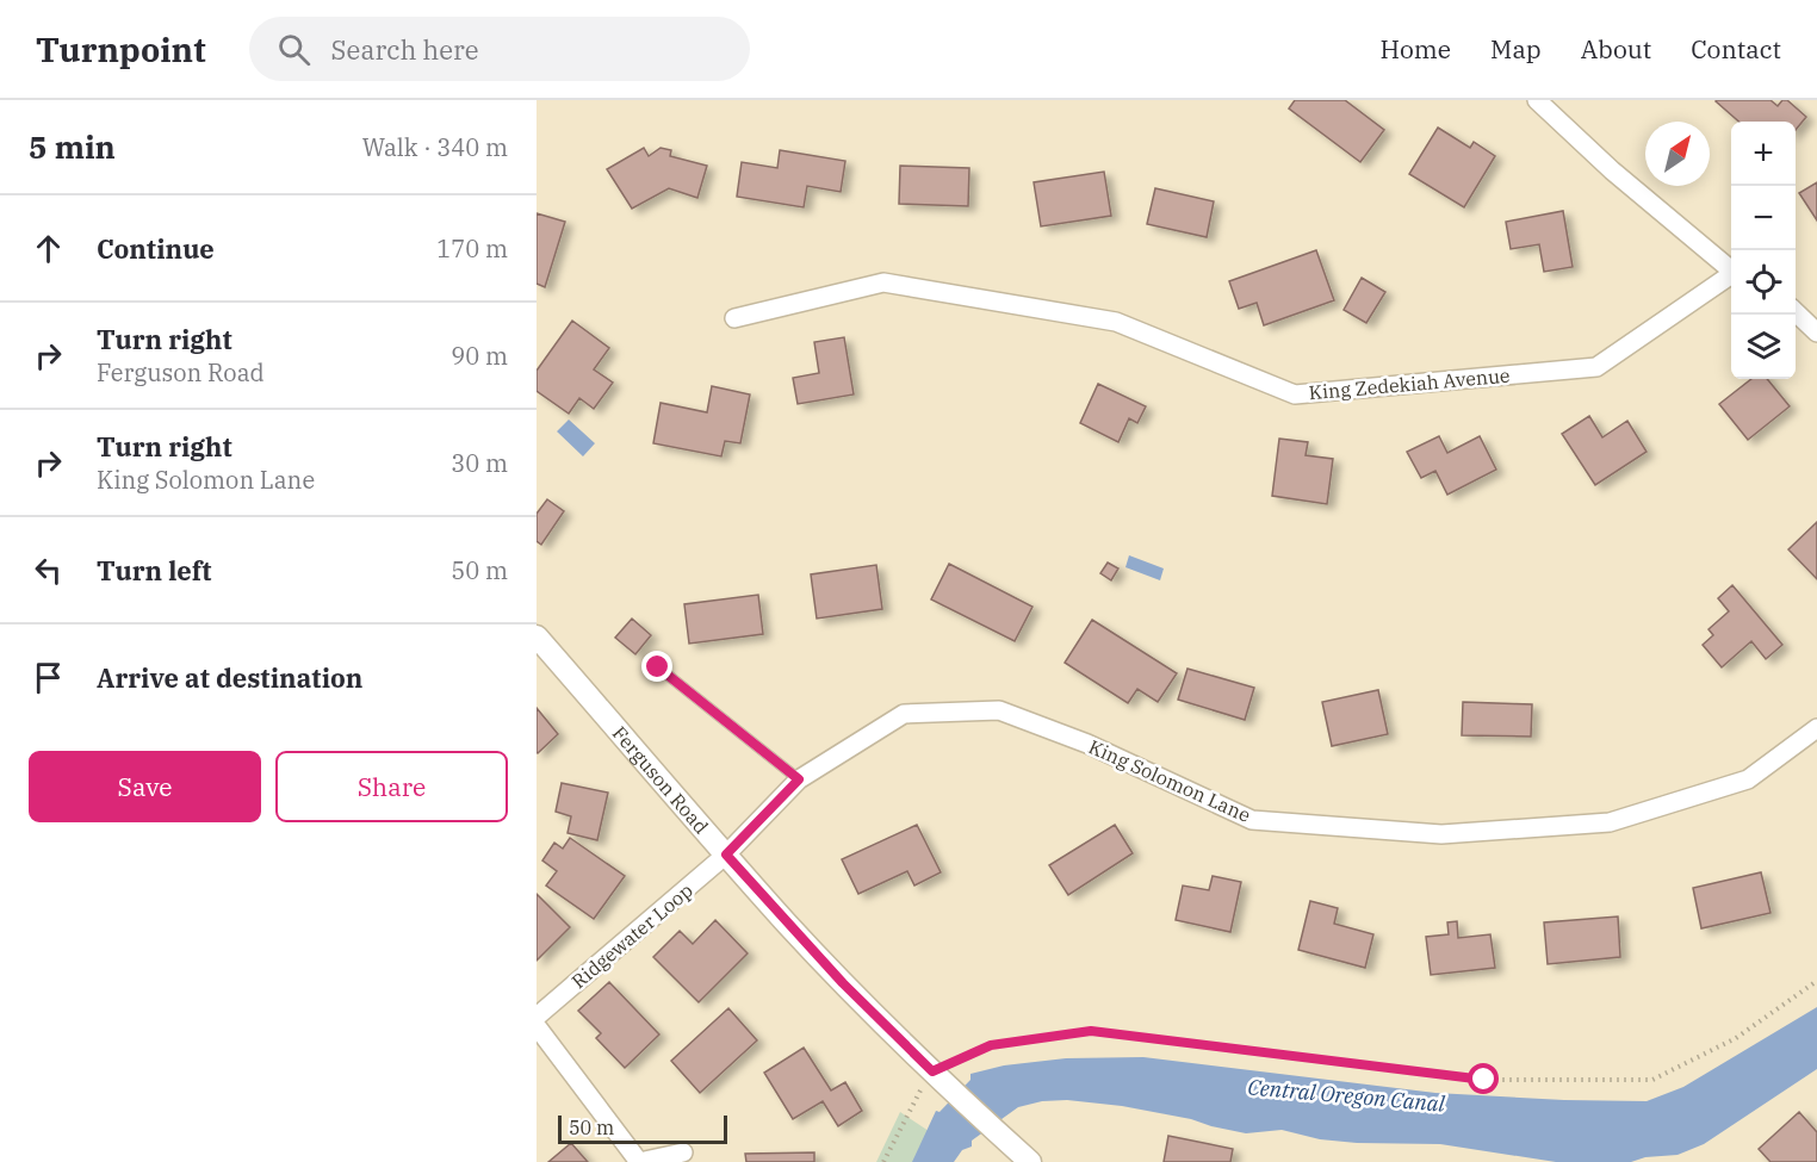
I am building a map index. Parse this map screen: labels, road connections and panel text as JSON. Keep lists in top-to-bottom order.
{
  "streets": {
    "street": [
      "King Zedekiah Avenue",
      "Ferguson Road",
      "King Solomon Lane",
      "Ridgewater Loop"
    ]
  },
  "crossings": [
    ["Ferguson Road", "King Solomon Lane"],
    ["Ferguson Road", "Ridgewater Loop"],
    ["King Solomon Lane", "Ridgewater Loop"]
  ],
  "water": ["Central Oregon Canal"],
  "scale_bar": "50 m",
  "north": "top right",
  "page": {
    "header": "Turnpoint",
    "search": "Search here",
    "nav": [
      "Home",
      "Map",
      "About",
      "Contact"
    ],
    "heading": ["5 min", "Walk · 340 m"],
    "map_buttons": ["+", "−"],
    "list": [
      ["Continue", "170 m"],
      ["Turn right", "Ferguson Road", "90 m"],
      ["Turn right", "King Solomon Lane", "30 m"],
      ["Turn left", "50 m"],
      "Arrive at destination"
    ],
    "buttons": ["Save", "Share"],
    "scale": "50 m"
  }
}
